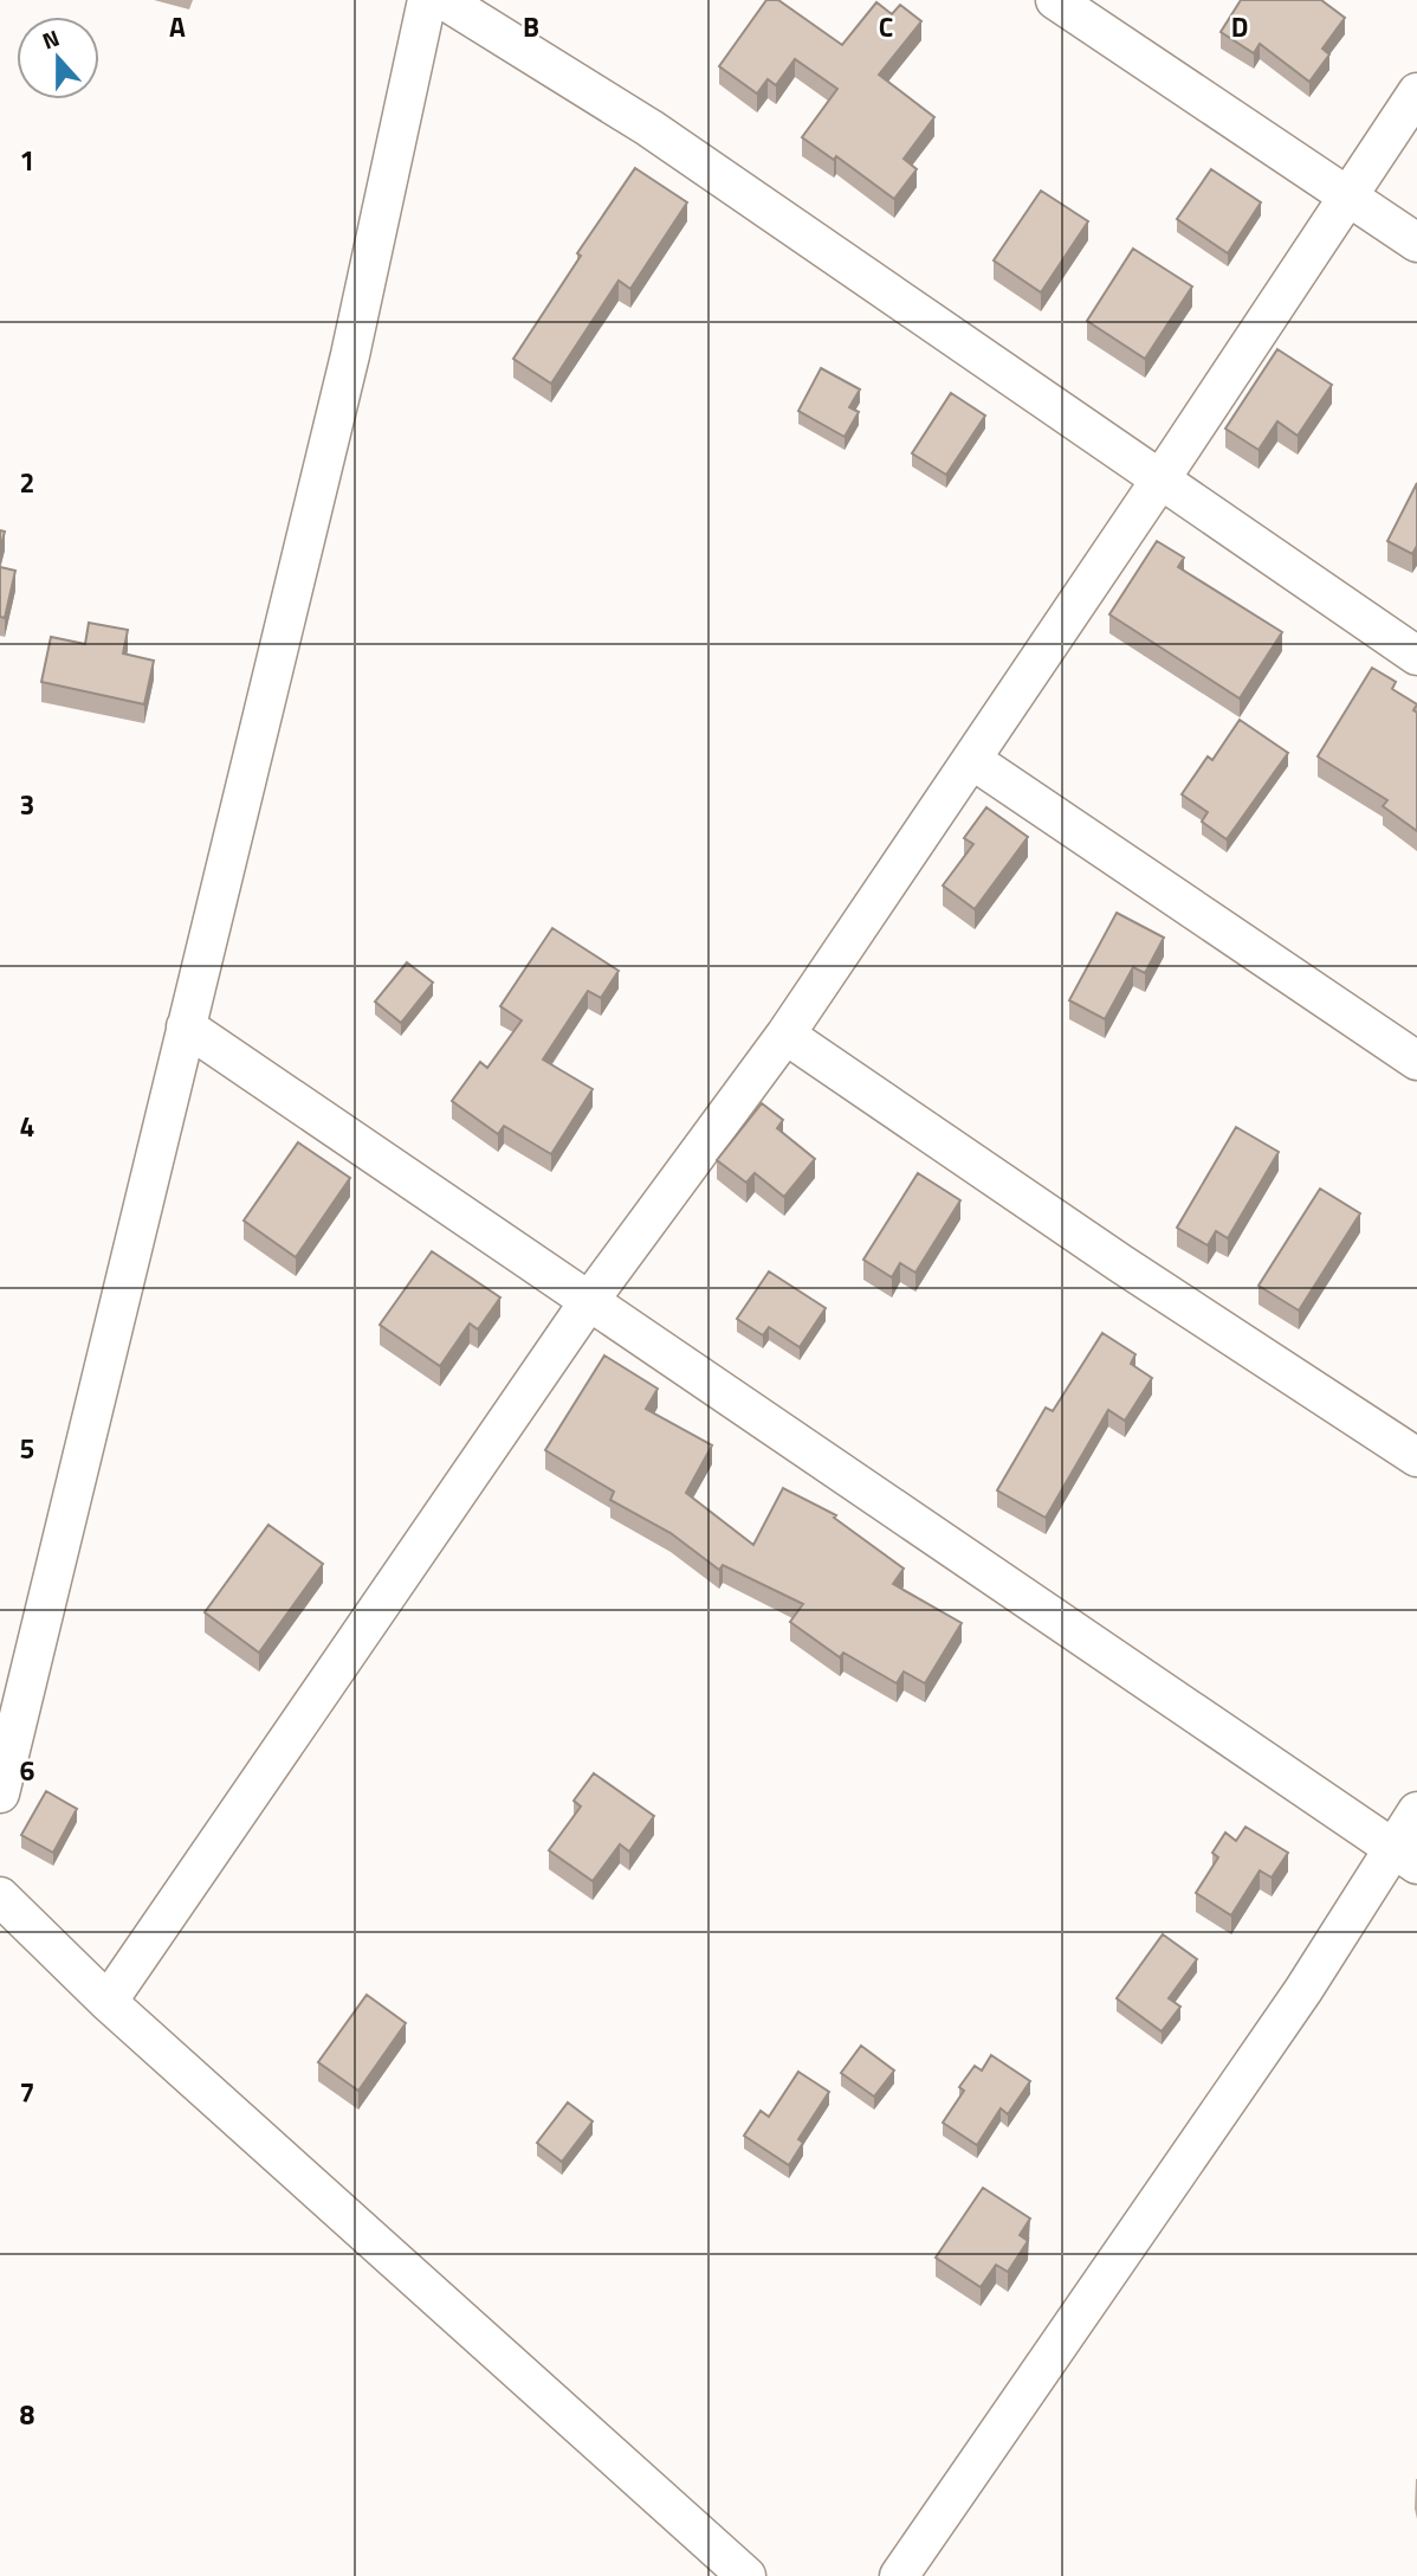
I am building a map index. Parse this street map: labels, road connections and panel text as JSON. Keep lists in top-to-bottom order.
{
  "north": "top",
  "grid": {
    "columns": [
      "A",
      "B",
      "C",
      "D"
    ],
    "rows": [
      "1",
      "2",
      "3",
      "4",
      "5",
      "6",
      "7",
      "8"
    ]
  }
}
